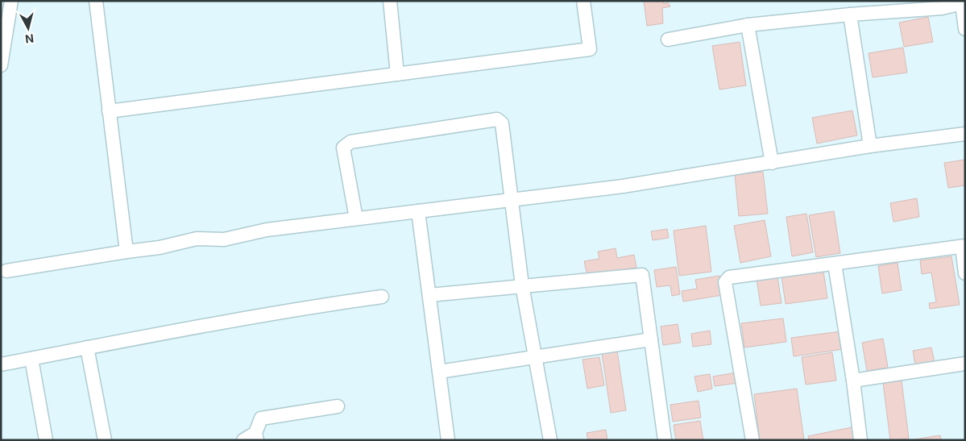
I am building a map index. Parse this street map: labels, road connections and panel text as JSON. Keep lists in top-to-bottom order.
{
  "north": "bottom"
}
